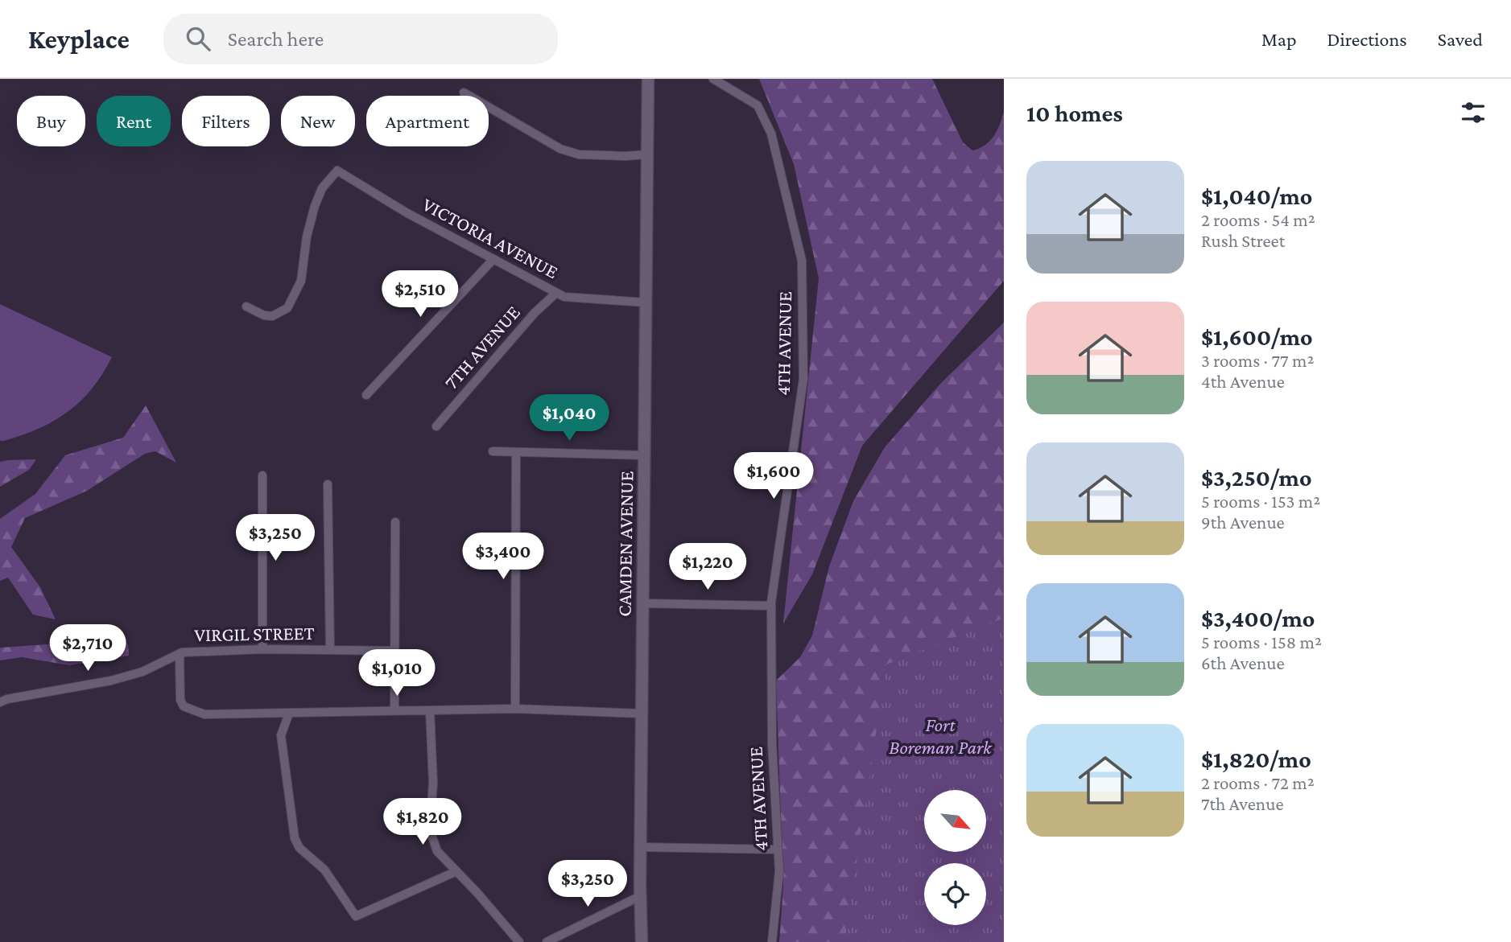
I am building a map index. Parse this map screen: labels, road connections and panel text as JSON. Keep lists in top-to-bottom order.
{
  "streets": {
    "street": [
      "VICTORIA AVENUE",
      "4TH AVENUE",
      "7TH AVENUE",
      "CAMDEN AVENUE",
      "VIRGIL STREET"
    ]
  },
  "crossings": [
    ["VICTORIA AVENUE", "7TH AVENUE"],
    ["VICTORIA AVENUE", "CAMDEN AVENUE"]
  ],
  "parks": ["Fort Boreman Park"],
  "north": "bottom right",
  "page": {
    "header": "Keyplace",
    "search": "Search here",
    "nav": ["Map", "Directions", "Saved"],
    "heading": "10 homes",
    "chip": [
      "Buy",
      "Rent",
      "Filters",
      "New",
      "Apartment"
    ],
    "list": [
      {
        "name": "$1,040/mo",
        "note": "2 rooms · 54 m² · Rush Street"
      },
      {
        "name": "$1,600/mo",
        "note": "3 rooms · 77 m² · 4th Avenue"
      },
      {
        "name": "$3,250/mo",
        "note": "5 rooms · 153 m² · 9th Avenue"
      },
      {
        "name": "$3,400/mo",
        "note": "5 rooms · 158 m² · 6th Avenue"
      },
      {
        "name": "$1,820/mo",
        "note": "2 rooms · 72 m² · 7th Avenue"
      }
    ],
    "price": [
      "$2,510",
      "$1,040",
      "$1,600",
      "$3,250",
      "$3,400",
      "$1,220",
      "$2,710",
      "$1,010",
      "$1,820",
      "$3,250"
    ]
  }
}
